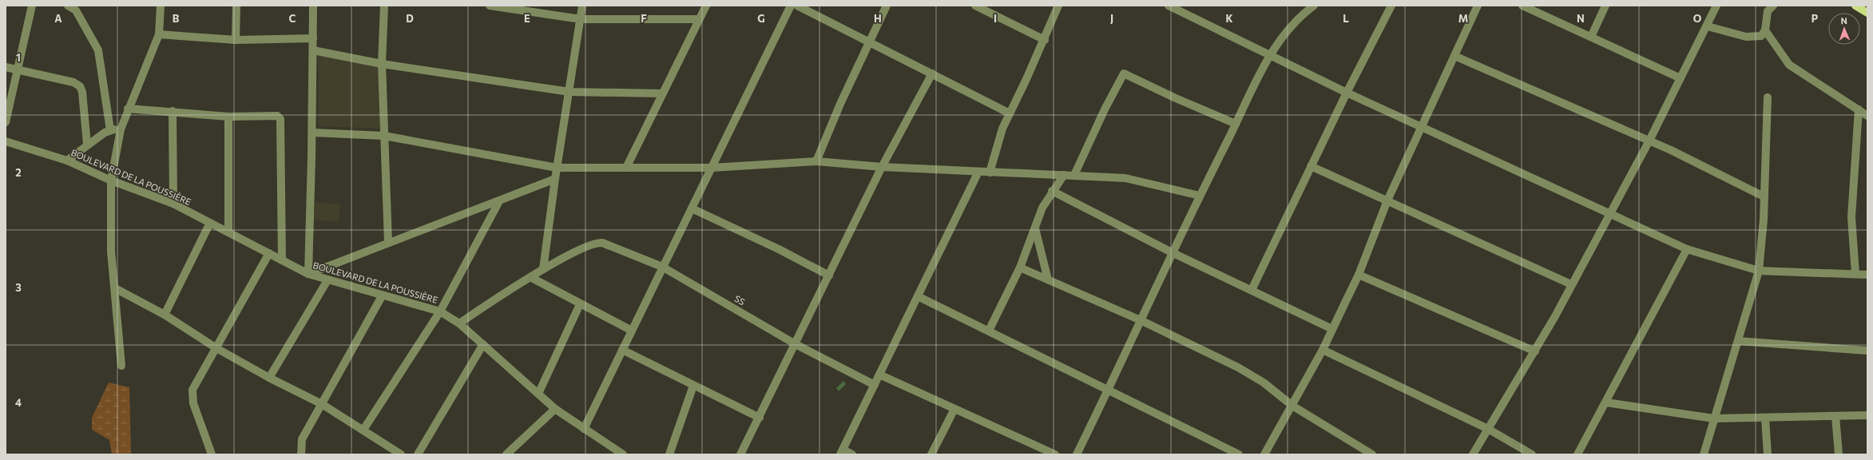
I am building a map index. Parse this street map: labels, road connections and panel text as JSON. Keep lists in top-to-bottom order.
{
  "streets": {
    "street": ["BOULEVARD DE LA POUSSIÈRE", "SS"]
  },
  "north": "top",
  "grid": {
    "columns": [
      "A",
      "B",
      "C",
      "D",
      "E",
      "F",
      "G",
      "H",
      "I",
      "J",
      "K",
      "L",
      "M",
      "N",
      "O",
      "P"
    ],
    "rows": [
      "1",
      "2",
      "3",
      "4"
    ]
  }
}
